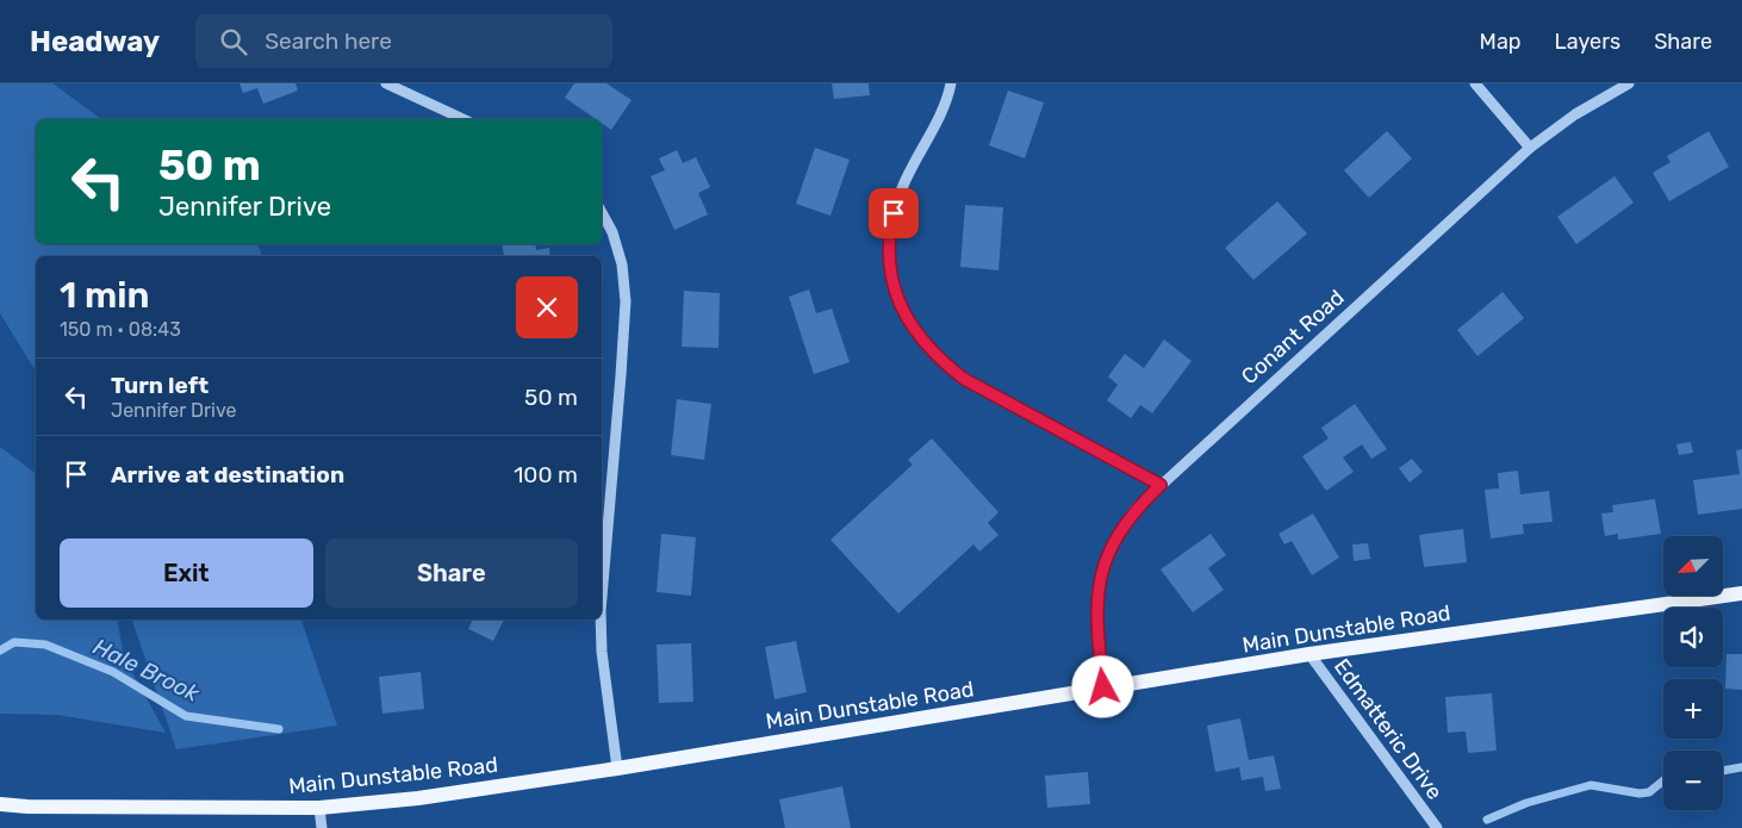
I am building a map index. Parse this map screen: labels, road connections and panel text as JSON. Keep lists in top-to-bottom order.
{
  "streets": {
    "main road": ["Main Dunstable Road"],
    "street": ["Conant Road", "Edmatteric Drive"]
  },
  "crossings": [
    ["Conant Road", "Main Dunstable Road"],
    ["Main Dunstable Road", "Edmatteric Drive"]
  ],
  "water": ["Hale Brook"],
  "north": "bottom left",
  "page": {
    "header": "Headway",
    "search": "Search here",
    "nav": ["Map", "Layers", "Share"],
    "turn": ["50 m", "Jennifer Drive"],
    "heading": ["1 min", "150 m · 08:43"],
    "list": [
      {
        "name": "Turn left",
        "note": "Jennifer Drive",
        "value": "50 m"
      },
      {
        "name": "Arrive at destination",
        "value": "100 m"
      }
    ],
    "buttons": ["Exit", "Share"],
    "map_buttons": ["+", "−"]
  }
}
